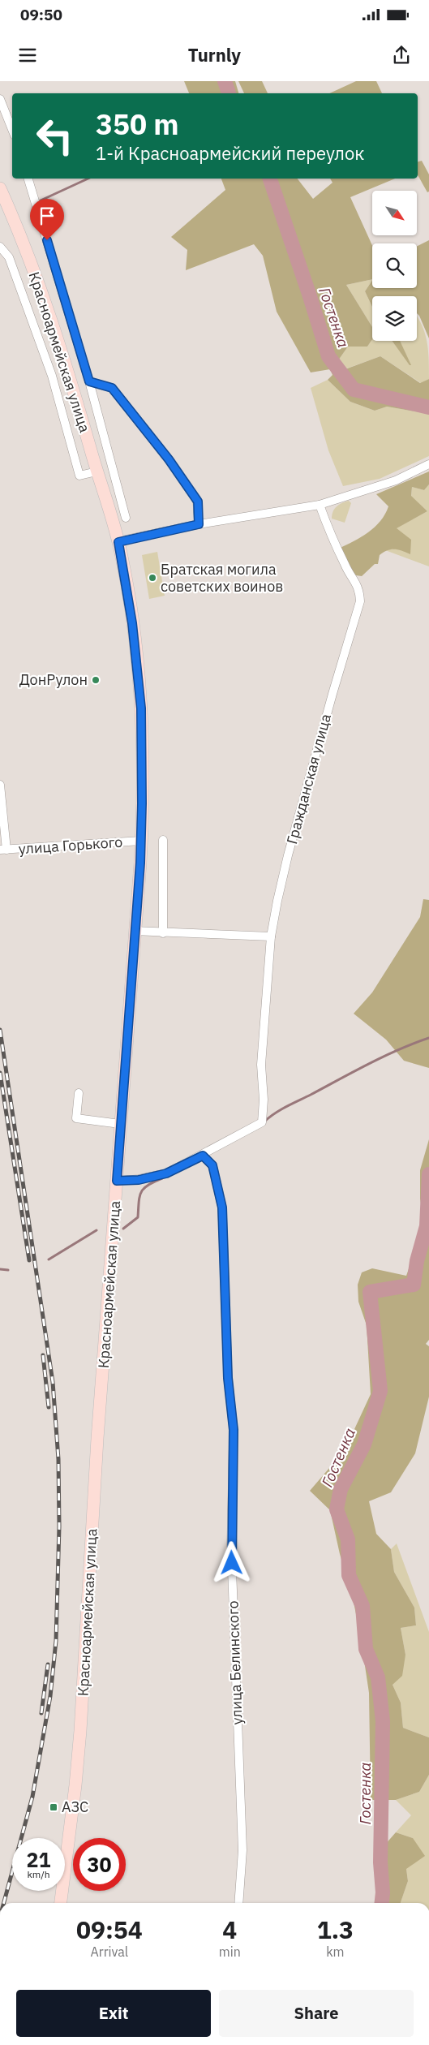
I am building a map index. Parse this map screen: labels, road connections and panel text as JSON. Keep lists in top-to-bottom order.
{
  "streets": {
    "main road": ["Красноармейская улица"],
    "street": ["Гражданская улица", "улица Горького", "улица Белинского"]
  },
  "crossings": [
    ["Красноармейская улица", "улица Горького"],
    ["Гражданская улица", "улица Белинского"]
  ],
  "water": ["Гостенка"],
  "places": {
    "other": ["Братская могила советских воинов", "ДонРулон"],
    "transit": ["АЗС"]
  },
  "north": "bottom right",
  "page": {
    "status": "09:50",
    "header": "Turnly",
    "turn": ["350 m", "1-й Красноармейский переулок"],
    "speed": "21 km/h",
    "limit": "30",
    "eta": [
      "09:54",
      "Arrival",
      "4",
      "min",
      "1.3",
      "km"
    ],
    "buttons": ["Exit", "Share"]
  }
}
